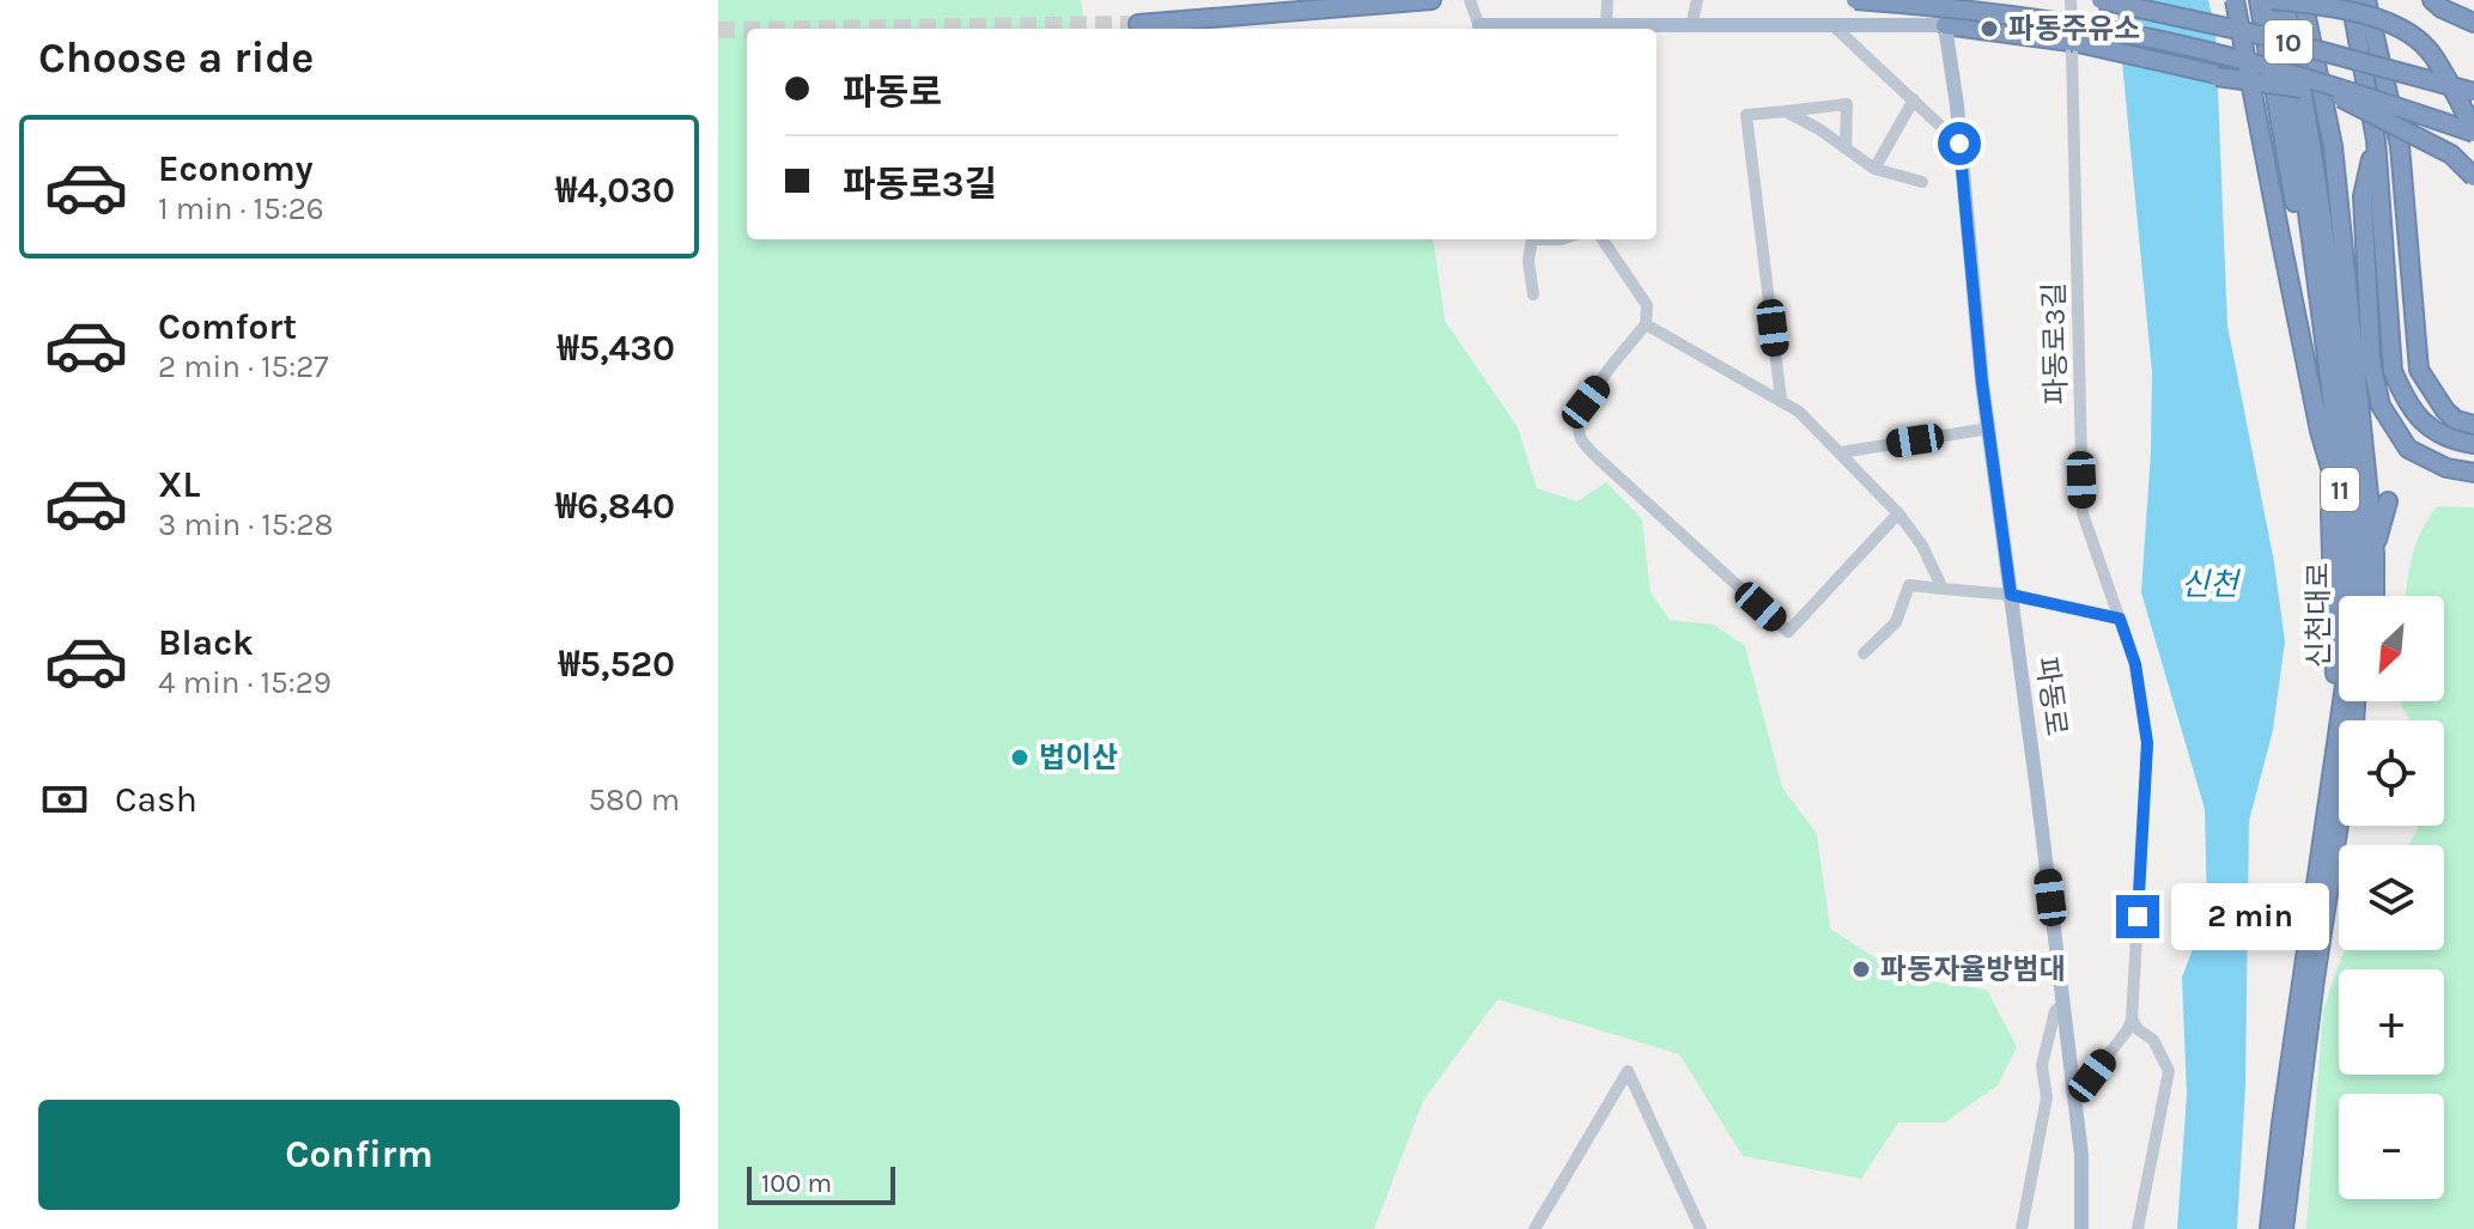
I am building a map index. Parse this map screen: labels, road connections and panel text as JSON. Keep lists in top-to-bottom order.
{
  "streets": {
    "highway": ["10", "11", "신천대로"],
    "main road": ["파동로"],
    "street": ["파동로3길"]
  },
  "crossings": [
    ["10", "신천대로"],
    ["11", "신천대로"]
  ],
  "water": ["신천"],
  "places": ["파동주유소", "법이산", "파동자율방범대"],
  "scale_bar": "100 m",
  "north": "bottom left",
  "page": {
    "heading": "Choose a ride",
    "banner": ["파동로", "파동로3길"],
    "list": [
      {
        "name": "Economy",
        "note": "1 min · 15:26",
        "value": "₩4,030"
      },
      {
        "name": "Comfort",
        "note": "2 min · 15:27",
        "value": "₩5,430"
      },
      {
        "name": "XL",
        "note": "3 min · 15:28",
        "value": "₩6,840"
      },
      {
        "name": "Black",
        "note": "4 min · 15:29",
        "value": "₩5,520"
      }
    ],
    "map_buttons": ["+", "−"],
    "pay": ["Cash", "580 m"],
    "bubble": "2 min",
    "buttons": "Confirm",
    "scale": "100 m"
  }
}
